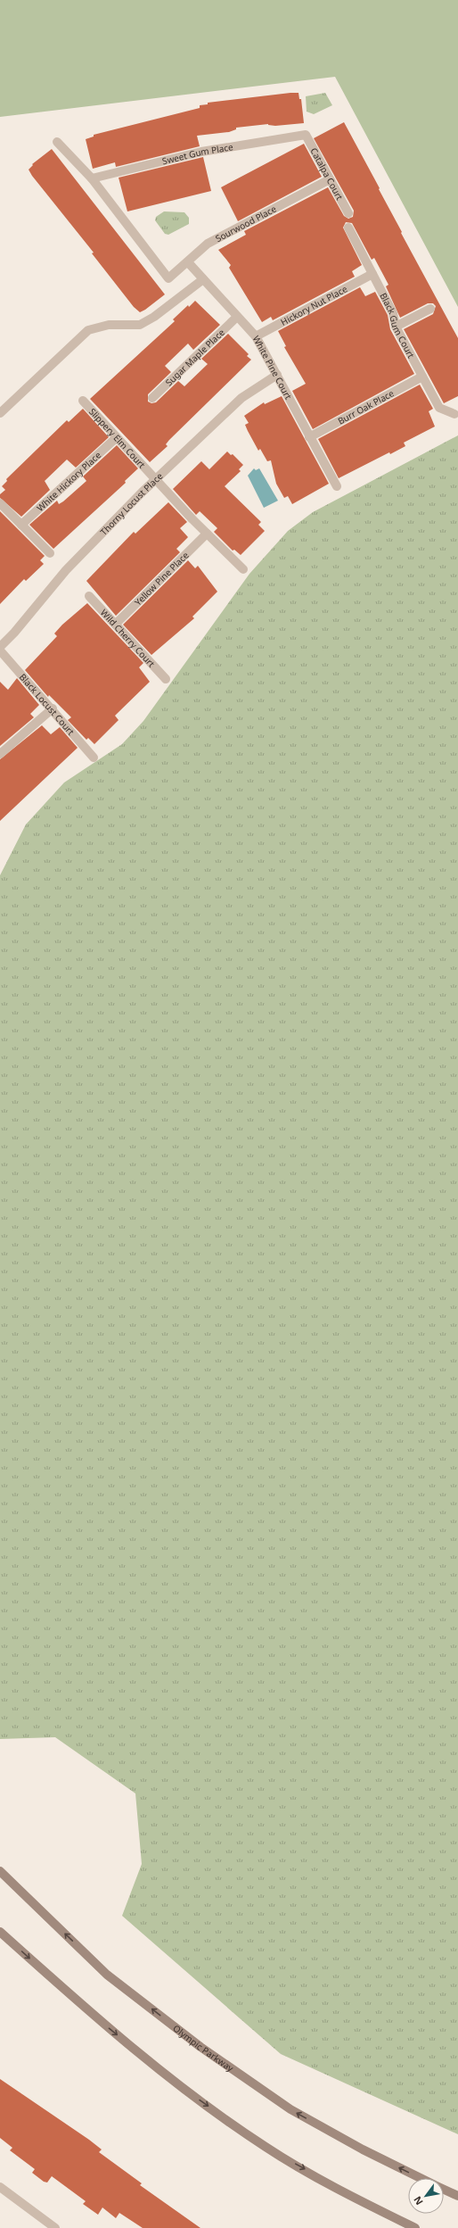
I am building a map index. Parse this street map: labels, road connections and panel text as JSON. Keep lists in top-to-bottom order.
{
  "streets": {
    "main road": ["Olympic Parkway"],
    "street": [
      "Sweet Gum Place",
      "Catalpa Court",
      "Sourwood Place",
      "Hickory Nut Place",
      "Black Gum Court",
      "Sugar Maple Place",
      "White Pine Court",
      "Burr Oak Place",
      "Slippery Elm Court",
      "White Hickory Place",
      "Thorny Locust Place",
      "Yellow Pine Place",
      "Wild Cherry Court",
      "Black Locust Court"
    ]
  },
  "crossings": [
    ["Sweet Gum Place", "Catalpa Court"],
    ["Sweet Gum Place", "Sourwood Place"],
    ["Catalpa Court", "Sourwood Place"],
    ["Sourwood Place", "White Pine Court"],
    ["Hickory Nut Place", "Black Gum Court"],
    ["Hickory Nut Place", "White Pine Court"],
    ["Black Gum Court", "Burr Oak Place"],
    ["Sugar Maple Place", "White Pine Court"],
    ["White Pine Court", "Burr Oak Place"],
    ["White Pine Court", "Thorny Locust Place"],
    ["Slippery Elm Court", "White Hickory Place"],
    ["Slippery Elm Court", "Thorny Locust Place"],
    ["Slippery Elm Court", "Yellow Pine Place"],
    ["Yellow Pine Place", "Wild Cherry Court"]
  ],
  "north": "bottom left"
}
